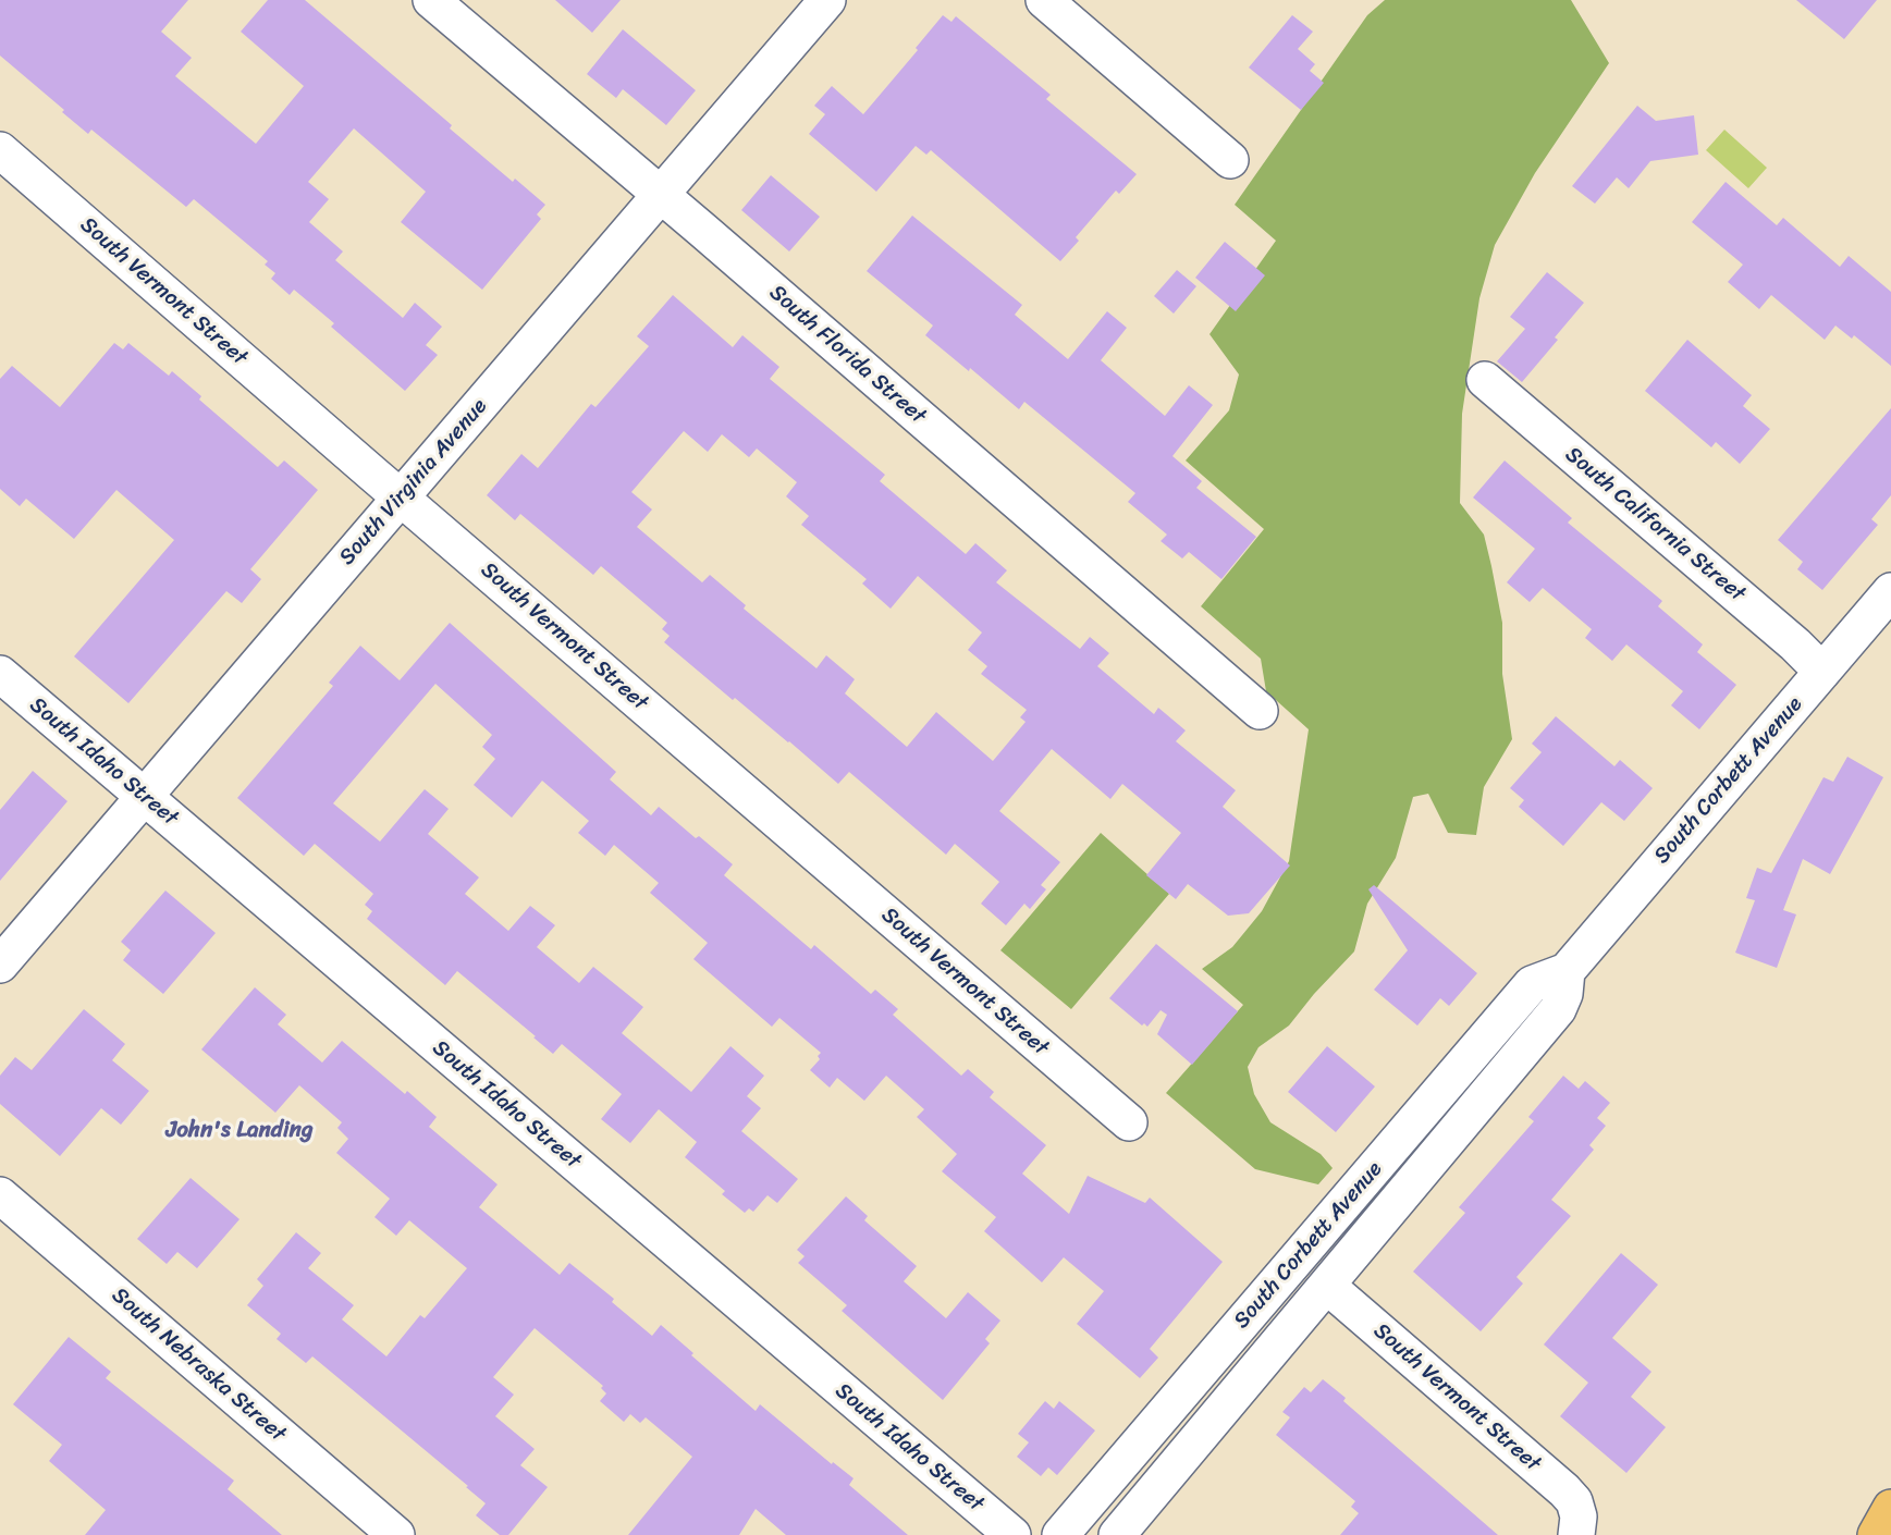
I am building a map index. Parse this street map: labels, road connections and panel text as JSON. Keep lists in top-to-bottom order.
{
  "streets": {
    "street": [
      "South Vermont Street",
      "South Florida Street",
      "South Virginia Avenue",
      "South California Street",
      "South Idaho Street",
      "South Corbett Avenue",
      "South Nebraska Street"
    ]
  },
  "crossings": [
    ["South Vermont Street", "South Virginia Avenue"],
    ["South Vermont Street", "South Corbett Avenue"],
    ["South Florida Street", "South Virginia Avenue"],
    ["South Virginia Avenue", "South Idaho Street"],
    ["South California Street", "South Corbett Avenue"]
  ],
  "districts": ["John's Landing"]
}
